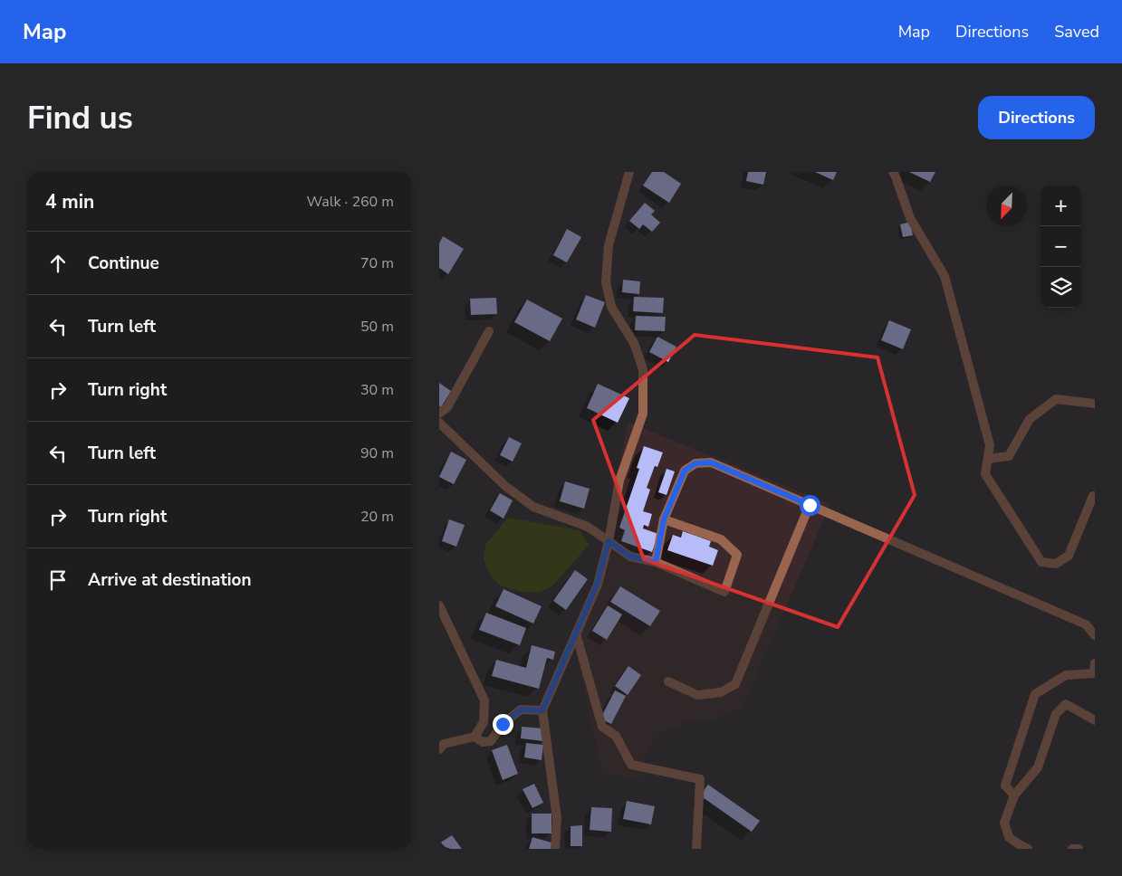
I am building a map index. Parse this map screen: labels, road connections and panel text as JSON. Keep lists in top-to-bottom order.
{
  "north": "bottom left",
  "page": {
    "header": "Map",
    "nav": ["Map", "Directions", "Saved"],
    "buttons": "Directions",
    "title": "Find us",
    "heading": ["4 min", "Walk · 260 m"],
    "map_buttons": ["+", "−"],
    "list": [
      ["Continue", "70 m"],
      ["Turn left", "50 m"],
      ["Turn right", "30 m"],
      ["Turn left", "90 m"],
      ["Turn right", "20 m"],
      "Arrive at destination"
    ]
  }
}
